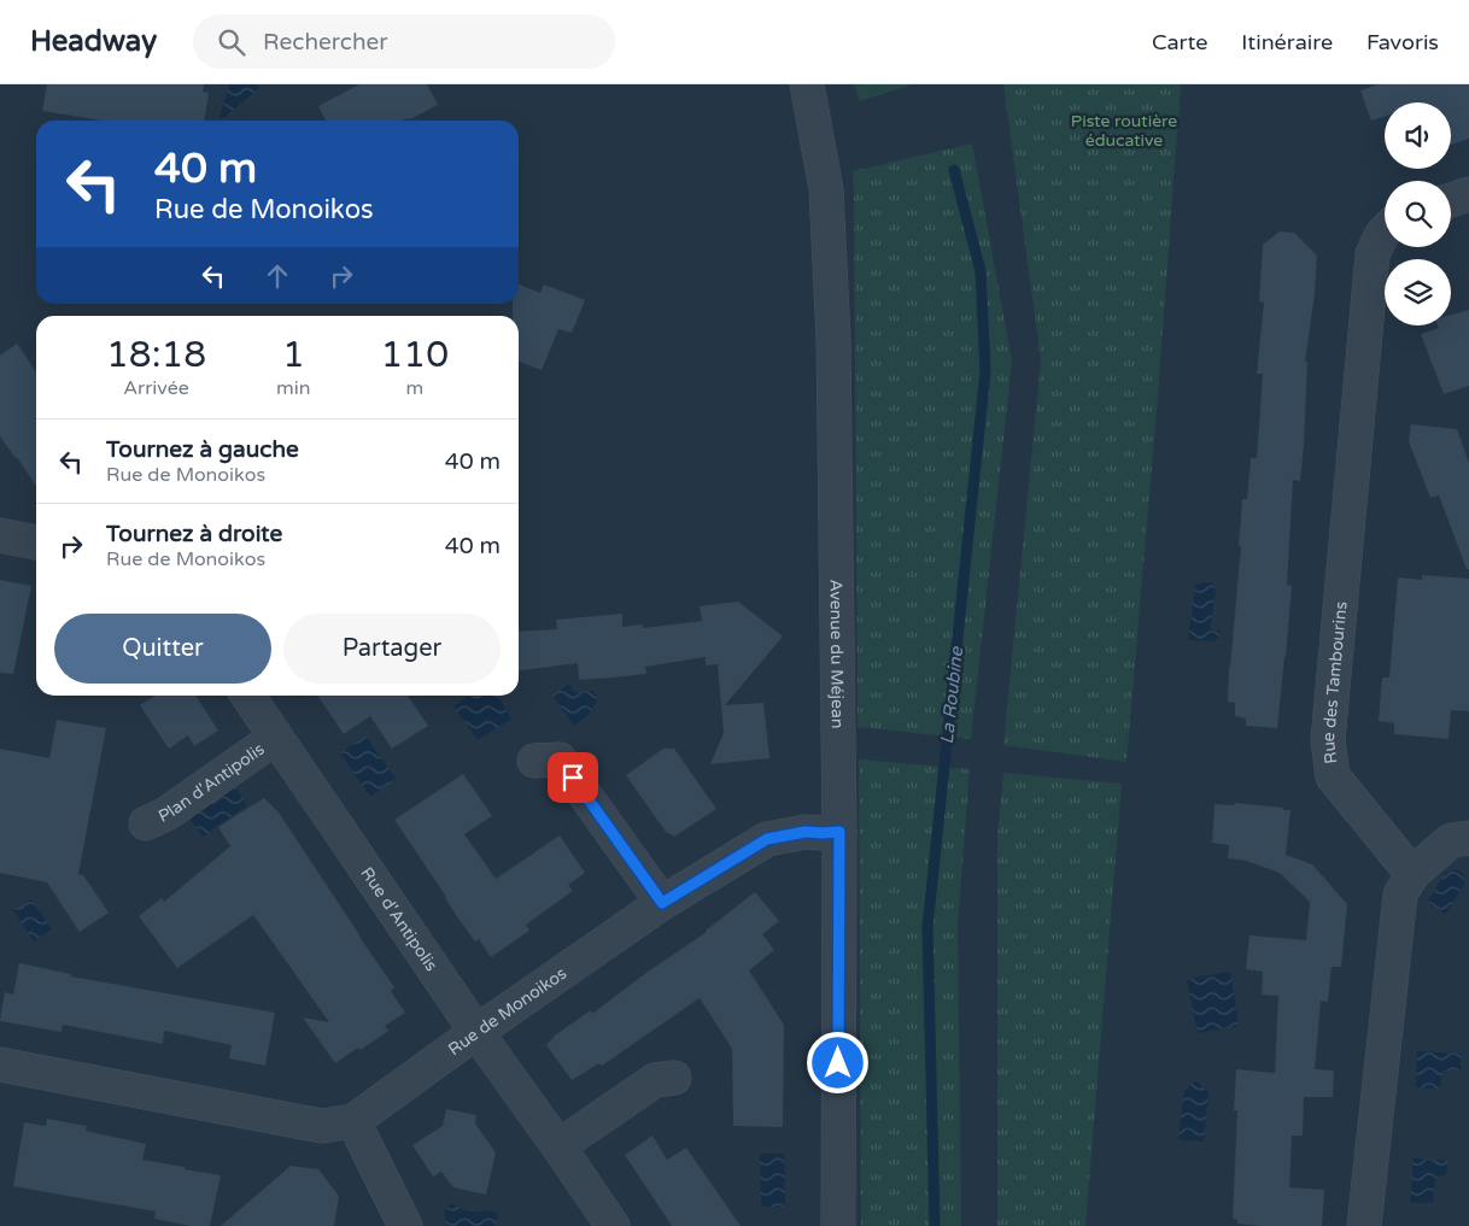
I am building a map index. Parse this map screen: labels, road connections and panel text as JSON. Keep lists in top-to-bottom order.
{
  "streets": {
    "street": [
      "Avenue du Méjean",
      "Rue des Tambourins",
      "Plan d'Antipolis",
      "Rue d'Antipolis",
      "Rue de Monoikos"
    ]
  },
  "crossings": [
    ["Avenue du Méjean", "Rue de Monoikos"],
    ["Plan d'Antipolis", "Rue d'Antipolis"],
    ["Rue d'Antipolis", "Rue de Monoikos"]
  ],
  "water": ["La Roubine"],
  "parks": ["Piste routière éducative"],
  "page": {
    "header": "Headway",
    "search": "Rechercher",
    "nav": ["Carte", "Itinéraire", "Favoris"],
    "turn": ["40 m", "Rue de Monoikos"],
    "eta": [
      "18:18",
      "Arrivée",
      "1",
      "min",
      "110",
      "m"
    ],
    "list": [
      {
        "name": "Tournez à gauche",
        "note": "Rue de Monoikos",
        "value": "40 m"
      },
      {
        "name": "Tournez à droite",
        "note": "Rue de Monoikos",
        "value": "40 m"
      }
    ],
    "buttons": ["Quitter", "Partager"]
  }
}
